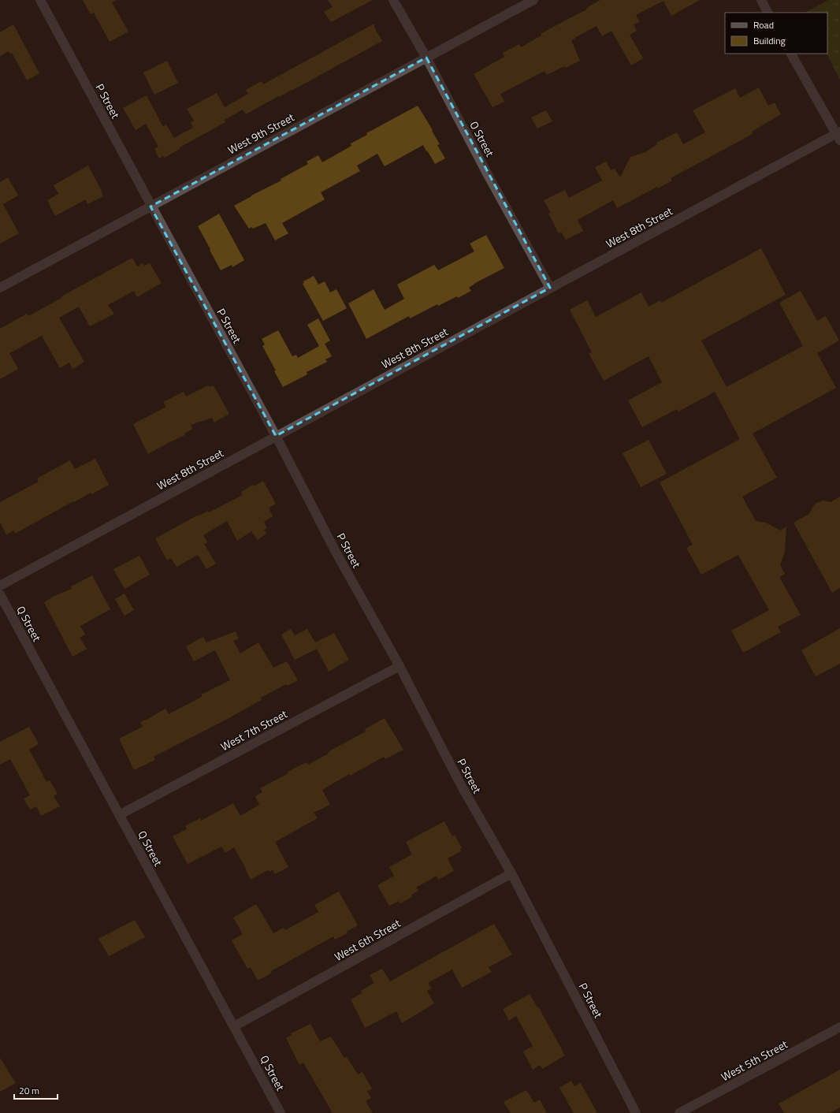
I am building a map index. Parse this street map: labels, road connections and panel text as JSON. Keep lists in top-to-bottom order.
{
  "streets": {
    "street": [
      "P Street",
      "West 9th Street",
      "O Street",
      "West 8th Street",
      "Q Street",
      "West 7th Street",
      "West 6th Street",
      "West 5th Street"
    ]
  },
  "crossings": [
    ["P Street", "West 9th Street"],
    ["P Street", "West 8th Street"],
    ["P Street", "West 7th Street"],
    ["P Street", "West 6th Street"],
    ["West 9th Street", "O Street"],
    ["O Street", "West 8th Street"],
    ["Q Street", "West 7th Street"],
    ["Q Street", "West 6th Street"]
  ],
  "legend": ["Road", "Building"],
  "scale_bar": "20 m"
}
